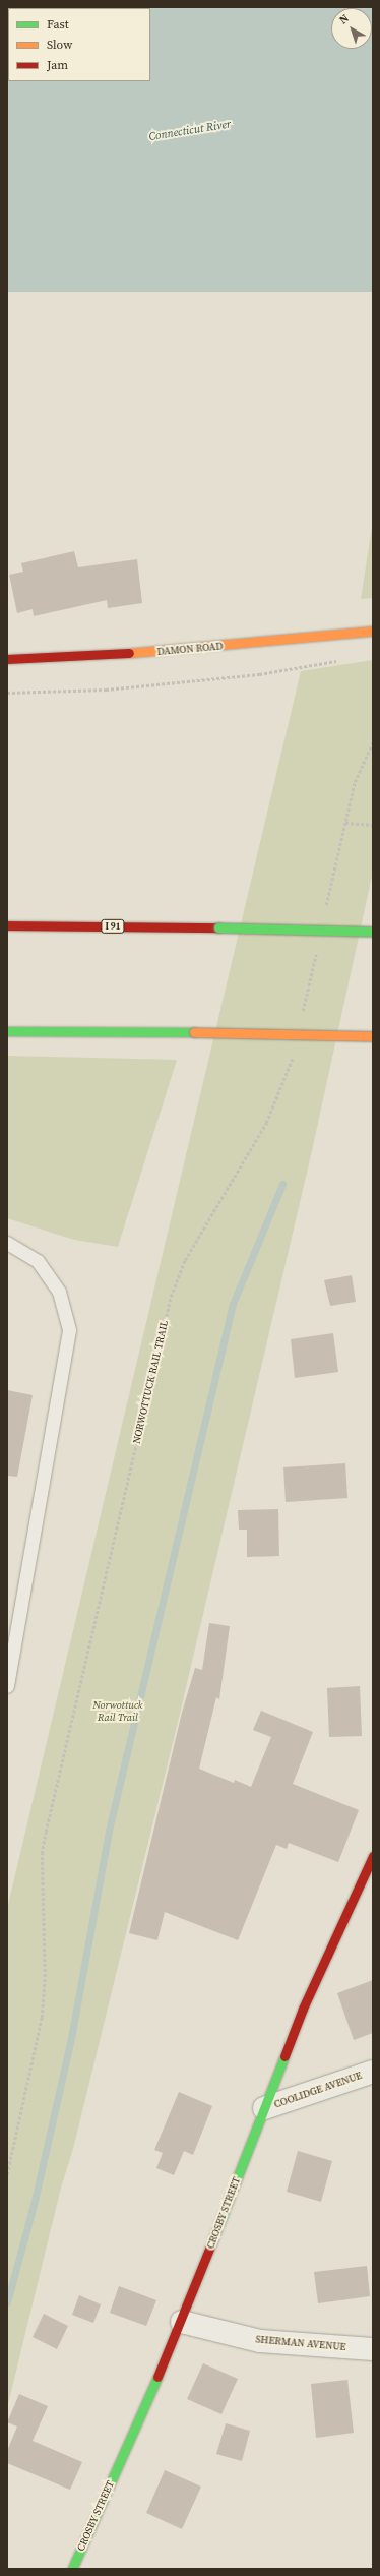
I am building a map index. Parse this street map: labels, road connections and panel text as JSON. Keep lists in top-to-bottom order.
{
  "streets": {
    "main road": ["DAMON ROAD", "I 91", "CROSBY STREET"],
    "street": ["COOLIDGE AVENUE", "SHERMAN AVENUE"],
    "path": ["NORWOTTUCK RAIL TRAIL"]
  },
  "crossings": [
    ["COOLIDGE AVENUE", "CROSBY STREET"],
    ["CROSBY STREET", "SHERMAN AVENUE"]
  ],
  "water": ["Connecticut River"],
  "parks": ["Norwottuck Rail Trail"],
  "legend": ["Fast", "Slow", "Jam"],
  "north": "top left"
}
